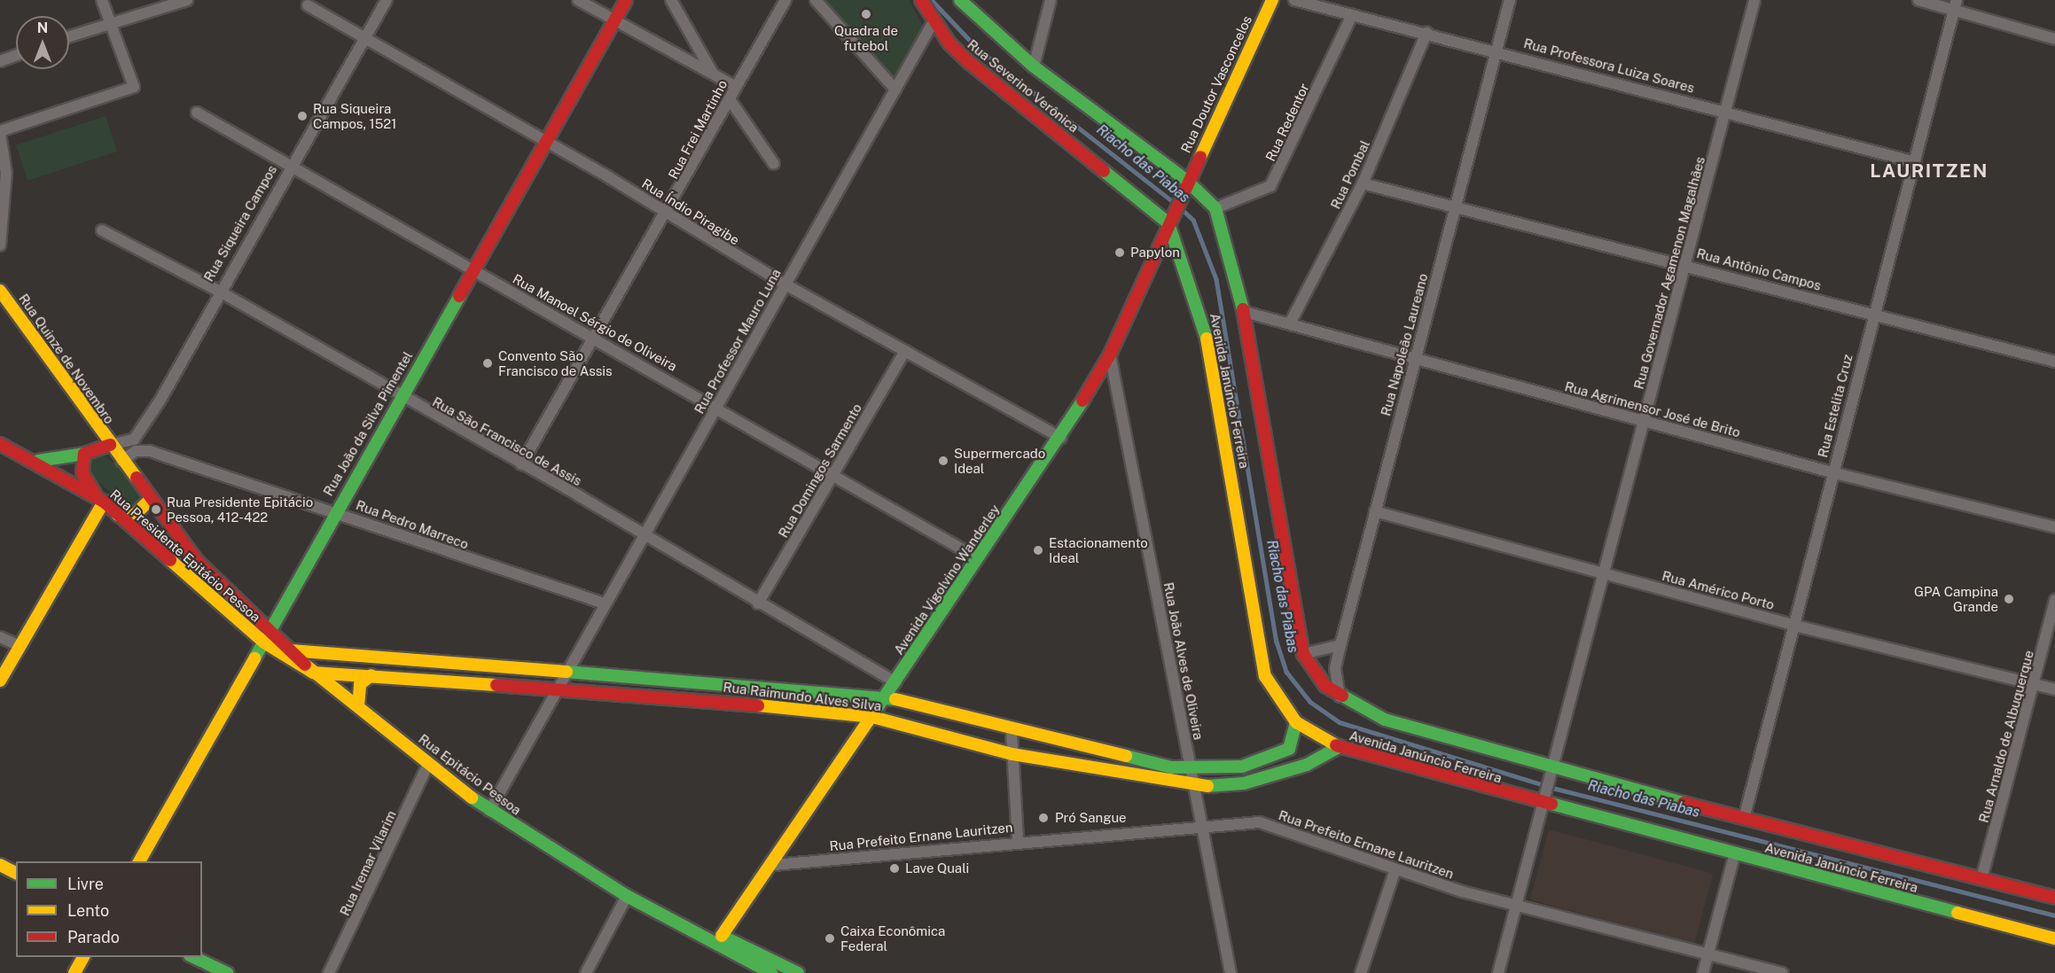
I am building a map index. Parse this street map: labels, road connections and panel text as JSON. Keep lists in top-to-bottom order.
{
  "streets": {
    "main road": [
      "Rua Doutor Vasconcelos",
      "Rua Severino Verônica",
      "Rua Quinze de Novembro",
      "Avenida Janúncio Ferreira",
      "Rua João da Silva Pimentel",
      "Rua Presidente Epitácio Pessoa",
      "Avenida Vigolvino Wanderley",
      "Rua Raimundo Alves Silva",
      "Rua Epitácio Pessoa"
    ],
    "street": [
      "Rua Professora Luiza Soares",
      "Rua Redentor",
      "Rua Frei Martinho",
      "Rua Pombal",
      "Rua Índio Piragibe",
      "Rua Siqueira Campos",
      "Rua Antônio Campos",
      "Rua Governador Agamenon Magalhães",
      "Rua Manoel Sérgio de Oliveira",
      "Rua Professor Mauro Luna",
      "Rua Napoleão Laureano",
      "Rua Estelita Cruz",
      "Rua Agrimensor José de Brito",
      "Rua São Francisco de Assis",
      "Rua Domingos Sarmento",
      "Rua Pedro Marreco",
      "Rua Américo Porto",
      "Rua João Alves de Oliveira",
      "Rua Arnaldo de Albuquerque",
      "Rua Prefeito Ernane Lauritzen",
      "Rua Iremar Vilarim"
    ]
  },
  "crossings": [
    ["Rua Professora Luiza Soares", "Rua Redentor"],
    ["Rua Professora Luiza Soares", "Rua Pombal"],
    ["Rua Professora Luiza Soares", "Rua Governador Agamenon Magalhães"],
    ["Rua Professora Luiza Soares", "Rua Napoleão Laureano"],
    ["Rua Professora Luiza Soares", "Rua Estelita Cruz"],
    ["Rua Doutor Vasconcelos", "Rua Severino Verônica"],
    ["Rua Doutor Vasconcelos", "Avenida Janúncio Ferreira"],
    ["Rua Doutor Vasconcelos", "Avenida Vigolvino Wanderley"],
    ["Rua Severino Verônica", "Rua Professor Mauro Luna"],
    ["Rua Severino Verônica", "Avenida Janúncio Ferreira"],
    ["Rua Severino Verônica", "Avenida Vigolvino Wanderley"],
    ["Rua Redentor", "Avenida Janúncio Ferreira"],
    ["Rua Frei Martinho", "Rua Índio Piragibe"],
    ["Rua Frei Martinho", "Rua Manoel Sérgio de Oliveira"],
    ["Rua Frei Martinho", "Rua São Francisco de Assis"],
    ["Rua Pombal", "Rua Antônio Campos"],
    ["Rua Pombal", "Rua Agrimensor José de Brito"],
    ["Rua Índio Piragibe", "Rua Siqueira Campos"],
    ["Rua Índio Piragibe", "Rua Professor Mauro Luna"],
    ["Rua Índio Piragibe", "Rua João da Silva Pimentel"],
    ["Rua Índio Piragibe", "Rua Domingos Sarmento"],
    ["Rua Índio Piragibe", "Avenida Vigolvino Wanderley"],
    ["Rua Siqueira Campos", "Rua Manoel Sérgio de Oliveira"],
    ["Rua Siqueira Campos", "Rua Quinze de Novembro"],
    ["Rua Siqueira Campos", "Rua São Francisco de Assis"],
    ["Rua Siqueira Campos", "Rua Presidente Epitácio Pessoa"],
    ["Rua Antônio Campos", "Rua Governador Agamenon Magalhães"],
    ["Rua Antônio Campos", "Rua Napoleão Laureano"],
    ["Rua Antônio Campos", "Rua Estelita Cruz"],
    ["Rua Governador Agamenon Magalhães", "Avenida Janúncio Ferreira"],
    ["Rua Governador Agamenon Magalhães", "Rua Agrimensor José de Brito"],
    ["Rua Governador Agamenon Magalhães", "Rua Américo Porto"],
    ["Rua Governador Agamenon Magalhães", "Rua Prefeito Ernane Lauritzen"],
    ["Rua Manoel Sérgio de Oliveira", "Rua Professor Mauro Luna"],
    ["Rua Manoel Sérgio de Oliveira", "Rua João da Silva Pimentel"],
    ["Rua Manoel Sérgio de Oliveira", "Rua Domingos Sarmento"],
    ["Rua Manoel Sérgio de Oliveira", "Avenida Vigolvino Wanderley"],
    ["Rua Professor Mauro Luna", "Rua São Francisco de Assis"],
    ["Rua Professor Mauro Luna", "Rua Pedro Marreco"],
    ["Rua Professor Mauro Luna", "Rua Raimundo Alves Silva"],
    ["Rua Napoleão Laureano", "Avenida Janúncio Ferreira"],
    ["Rua Napoleão Laureano", "Rua Agrimensor José de Brito"],
    ["Rua Napoleão Laureano", "Rua Américo Porto"],
    ["Rua Quinze de Novembro", "Rua Presidente Epitácio Pessoa"],
    ["Avenida Janúncio Ferreira", "Rua Estelita Cruz"],
    ["Avenida Janúncio Ferreira", "Rua Agrimensor José de Brito"],
    ["Avenida Janúncio Ferreira", "Avenida Vigolvino Wanderley"],
    ["Avenida Janúncio Ferreira", "Rua Raimundo Alves Silva"],
    ["Avenida Janúncio Ferreira", "Rua Arnaldo de Albuquerque"],
    ["Rua Estelita Cruz", "Rua Agrimensor José de Brito"],
    ["Rua Estelita Cruz", "Rua Américo Porto"],
    ["Rua João da Silva Pimentel", "Rua São Francisco de Assis"],
    ["Rua João da Silva Pimentel", "Rua Pedro Marreco"],
    ["Rua João da Silva Pimentel", "Rua Presidente Epitácio Pessoa"],
    ["Rua João da Silva Pimentel", "Rua Epitácio Pessoa"],
    ["Rua São Francisco de Assis", "Rua Domingos Sarmento"],
    ["Rua São Francisco de Assis", "Avenida Vigolvino Wanderley"],
    ["Rua Pedro Marreco", "Rua Presidente Epitácio Pessoa"],
    ["Rua Presidente Epitácio Pessoa", "Rua Raimundo Alves Silva"],
    ["Rua Presidente Epitácio Pessoa", "Rua Epitácio Pessoa"],
    ["Avenida Vigolvino Wanderley", "Rua João Alves de Oliveira"],
    ["Avenida Vigolvino Wanderley", "Rua Raimundo Alves Silva"],
    ["Avenida Vigolvino Wanderley", "Rua Epitácio Pessoa"],
    ["Avenida Vigolvino Wanderley", "Rua Prefeito Ernane Lauritzen"],
    ["Rua Américo Porto", "Rua Arnaldo de Albuquerque"],
    ["Rua João Alves de Oliveira", "Rua Raimundo Alves Silva"],
    ["Rua João Alves de Oliveira", "Rua Prefeito Ernane Lauritzen"],
    ["Rua Raimundo Alves Silva", "Rua Epitácio Pessoa"],
    ["Rua Epitácio Pessoa", "Rua Iremar Vilarim"]
  ],
  "districts": ["LAURITZEN"],
  "water": ["Riacho das Piabas"],
  "places": [
    "Quadra de futebol",
    "Rua Siqueira Campos, 1521",
    "Papylon",
    "Convento São Francisco de Assis",
    "Supermercado Ideal",
    "Rua Presidente Epitácio Pessoa, 412-422",
    "Estacionamento Ideal",
    "GPA Campina Grande",
    "Pró Sangue",
    "Lave Quali",
    "Caixa Econômica Federal"
  ],
  "legend": ["Livre", "Lento", "Parado"],
  "north": "top"
}
